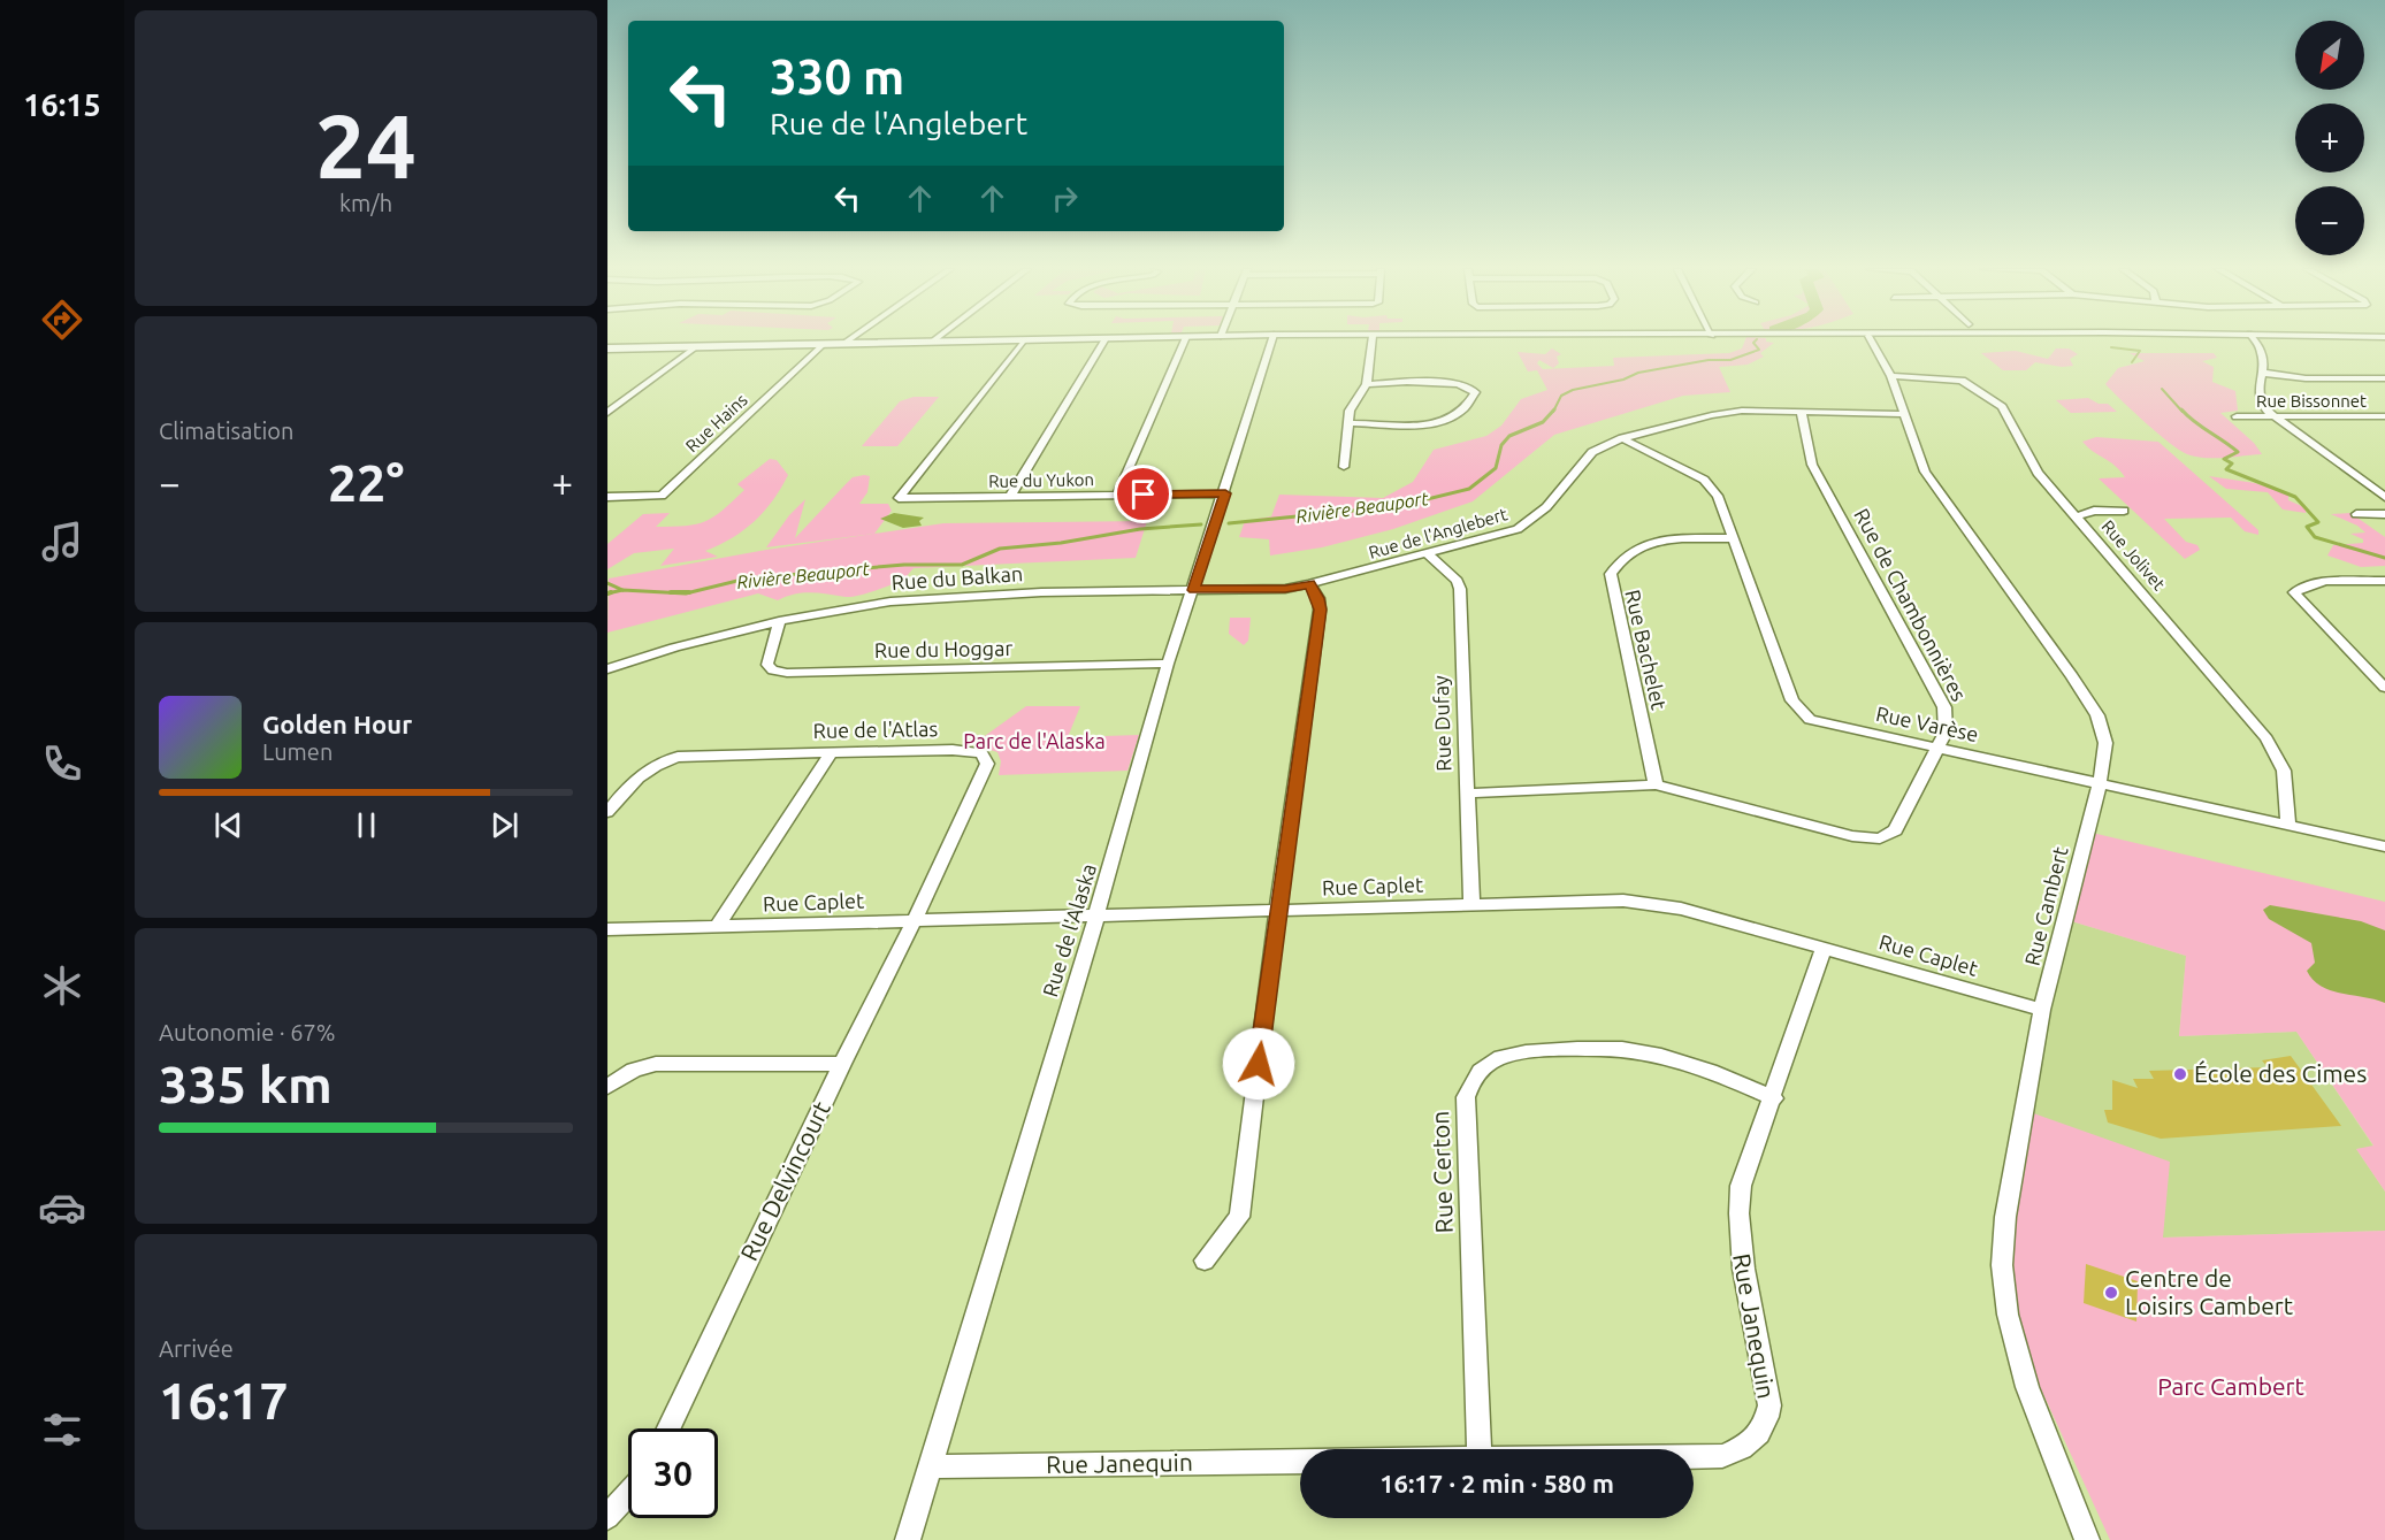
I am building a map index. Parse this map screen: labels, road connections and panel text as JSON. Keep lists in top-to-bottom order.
{
  "streets": {
    "street": [
      "Rue Bissonnet",
      "Rue Hains",
      "Rue du Yukon",
      "Rue de l'Anglebert",
      "Rue Jolivet",
      "Rue du Balkan",
      "Rue de Chambonnières",
      "Rue du Hoggar",
      "Rue Bachelet",
      "Rue Dufay",
      "Rue Varèse",
      "Rue de l'Atlas",
      "Rue Caplet",
      "Rue Cambert",
      "Rue de l'Alaska",
      "Rue Certon",
      "Rue Delvincourt",
      "Rue Janequin"
    ]
  },
  "crossings": [
    ["Rue du Yukon", "Rue de l'Alaska"],
    ["Rue de l'Anglebert", "Rue du Balkan"],
    ["Rue de l'Anglebert", "Rue de Chambonnières"],
    ["Rue de l'Anglebert", "Rue Dufay"],
    ["Rue de l'Anglebert", "Rue Varèse"],
    ["Rue de l'Anglebert", "Rue Cambert"],
    ["Rue de l'Anglebert", "Rue de l'Alaska"],
    ["Rue Jolivet", "Rue Varèse"],
    ["Rue Jolivet", "Rue Cambert"],
    ["Rue du Balkan", "Rue du Hoggar"],
    ["Rue du Balkan", "Rue de l'Alaska"],
    ["Rue de Chambonnières", "Rue Bachelet"],
    ["Rue de Chambonnières", "Rue Dufay"],
    ["Rue de Chambonnières", "Rue Varèse"],
    ["Rue du Hoggar", "Rue de l'Alaska"],
    ["Rue Bachelet", "Rue Varèse"],
    ["Rue Dufay", "Rue Caplet"],
    ["Rue Varèse", "Rue Cambert"],
    ["Rue de l'Atlas", "Rue Caplet"],
    ["Rue de l'Atlas", "Rue Delvincourt"],
    ["Rue Caplet", "Rue Cambert"],
    ["Rue Caplet", "Rue de l'Alaska"],
    ["Rue Caplet", "Rue Delvincourt"],
    ["Rue Caplet", "Rue Janequin"],
    ["Rue de l'Alaska", "Rue Janequin"],
    ["Rue Certon", "Rue Janequin"]
  ],
  "water": ["Rivière Beauport"],
  "parks": ["Parc de l'Alaska", "Parc Cambert"],
  "places": ["École des Cimes", "Centre de Loisirs Cambert"],
  "north": "bottom left",
  "page": {
    "tabs": "16:15",
    "tile": [
      ["24", "km/h"],
      "Climatisation",
      ["Autonomie · 67%", "335 km"],
      ["Arrivée", "16:17"]
    ],
    "map_buttons": ["+", "−"],
    "turn": ["330 m", "Rue de l'Anglebert"],
    "heat": ["−", "22°", "+"],
    "song": ["Golden Hour", "Lumen"],
    "limit": "30",
    "trip": "16:17 · 2 min · 580 m"
  }
}
